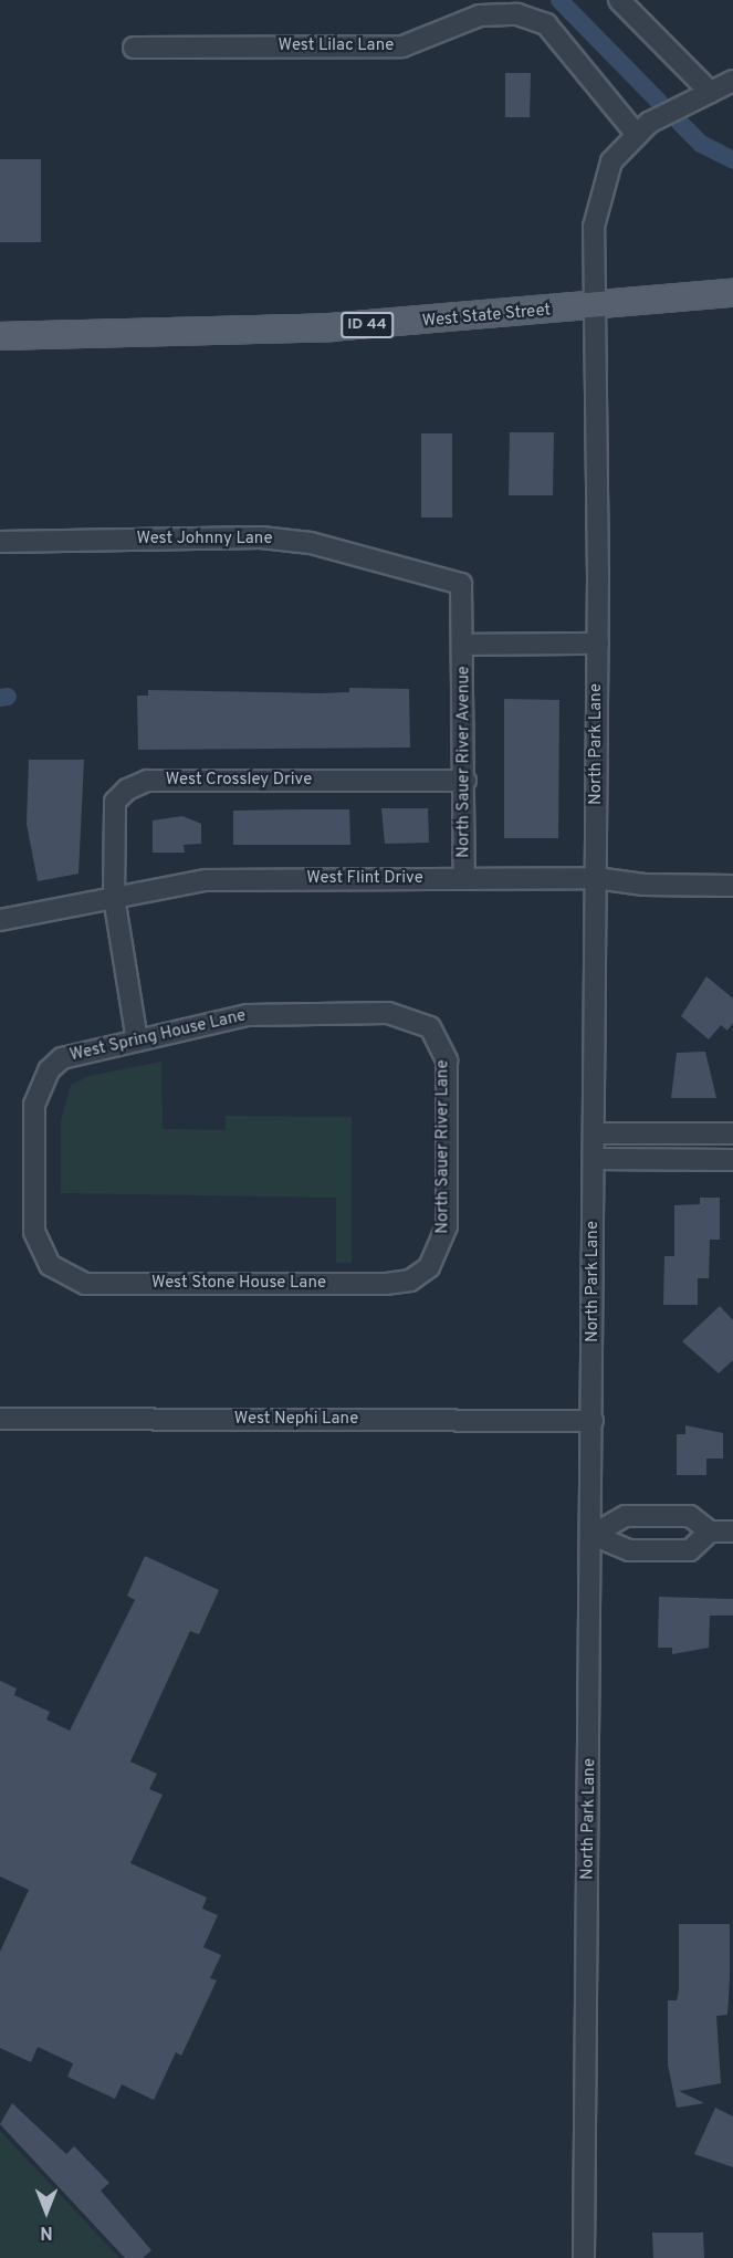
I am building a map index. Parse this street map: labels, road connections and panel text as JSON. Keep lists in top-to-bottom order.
{
  "streets": {
    "main road": ["West State Street", "ID 44"],
    "street": [
      "West Lilac Lane",
      "West Johnny Lane",
      "North Park Lane",
      "North Sauer River Avenue",
      "West Crossley Drive",
      "West Flint Drive",
      "West Spring House Lane",
      "North Sauer River Lane",
      "West Stone House Lane",
      "West Nephi Lane"
    ]
  },
  "crossings": [
    ["West Lilac Lane", "North Park Lane"],
    ["West State Street", "North Park Lane"],
    ["West Johnny Lane", "North Sauer River Avenue"],
    ["North Park Lane", "West Flint Drive"],
    ["North Park Lane", "West Nephi Lane"],
    ["North Sauer River Avenue", "West Crossley Drive"],
    ["North Sauer River Avenue", "West Flint Drive"],
    ["West Crossley Drive", "West Flint Drive"],
    ["West Spring House Lane", "North Sauer River Lane"],
    ["West Spring House Lane", "West Stone House Lane"],
    ["North Sauer River Lane", "West Stone House Lane"]
  ],
  "north": "bottom"
}
